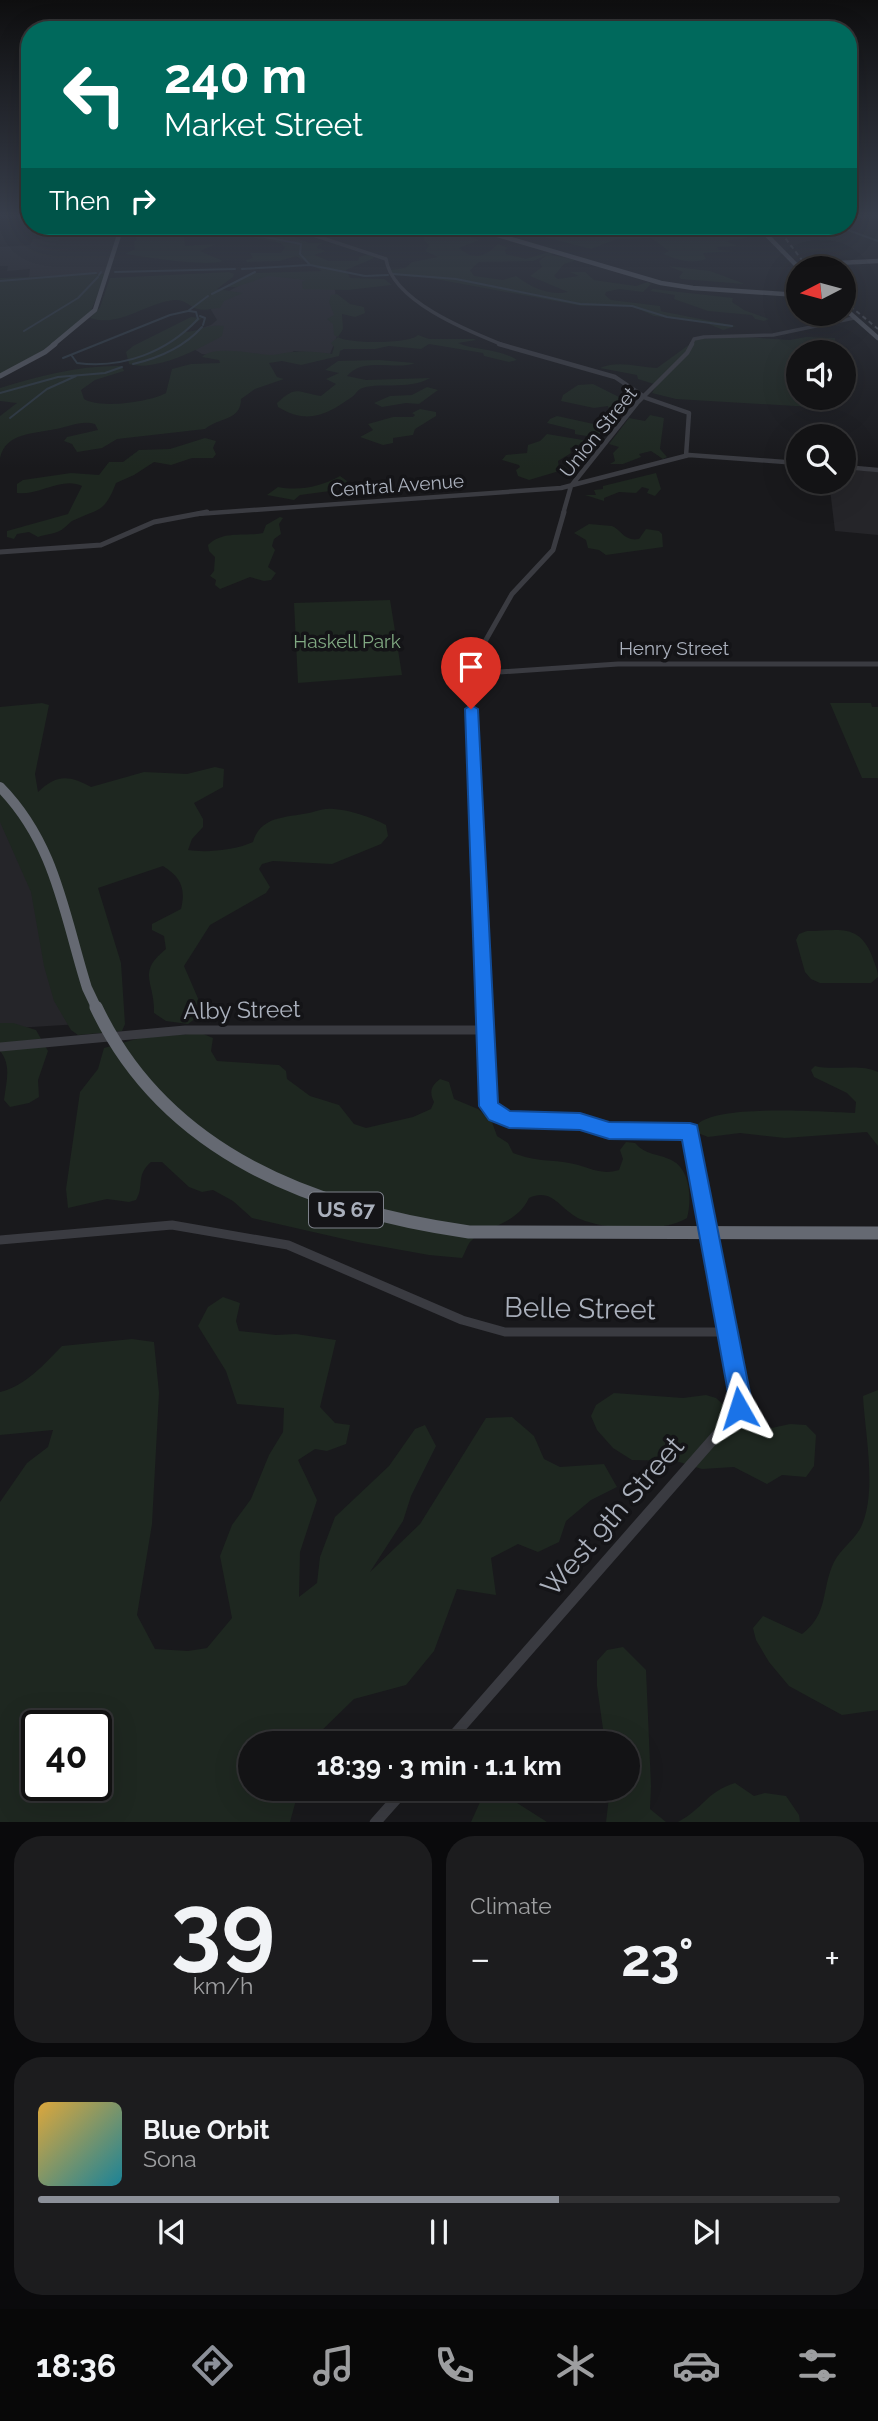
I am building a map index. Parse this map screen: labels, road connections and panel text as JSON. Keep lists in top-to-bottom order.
{
  "streets": {
    "highway": ["US 67"],
    "street": [
      "Union Street",
      "Central Avenue",
      "Henry Street",
      "Alby Street",
      "Belle Street",
      "West 9th Street"
    ]
  },
  "crossings": [
    ["Union Street", "Central Avenue"],
    ["Union Street", "Henry Street"],
    ["Alby Street", "West 9th Street"],
    ["US 67", "West 9th Street"],
    ["Belle Street", "West 9th Street"]
  ],
  "parks": ["Haskell Park"],
  "north": "left",
  "page": {
    "turn": ["240 m", "Market Street"],
    "then": "Then",
    "limit": "40",
    "trip": "18:39 · 3 min · 1.1 km",
    "tile": [
      ["39", "km/h"],
      "Climate"
    ],
    "heat": ["−", "23°", "+"],
    "song": ["Blue Orbit", "Sona"],
    "tabs": "18:36"
  }
}
